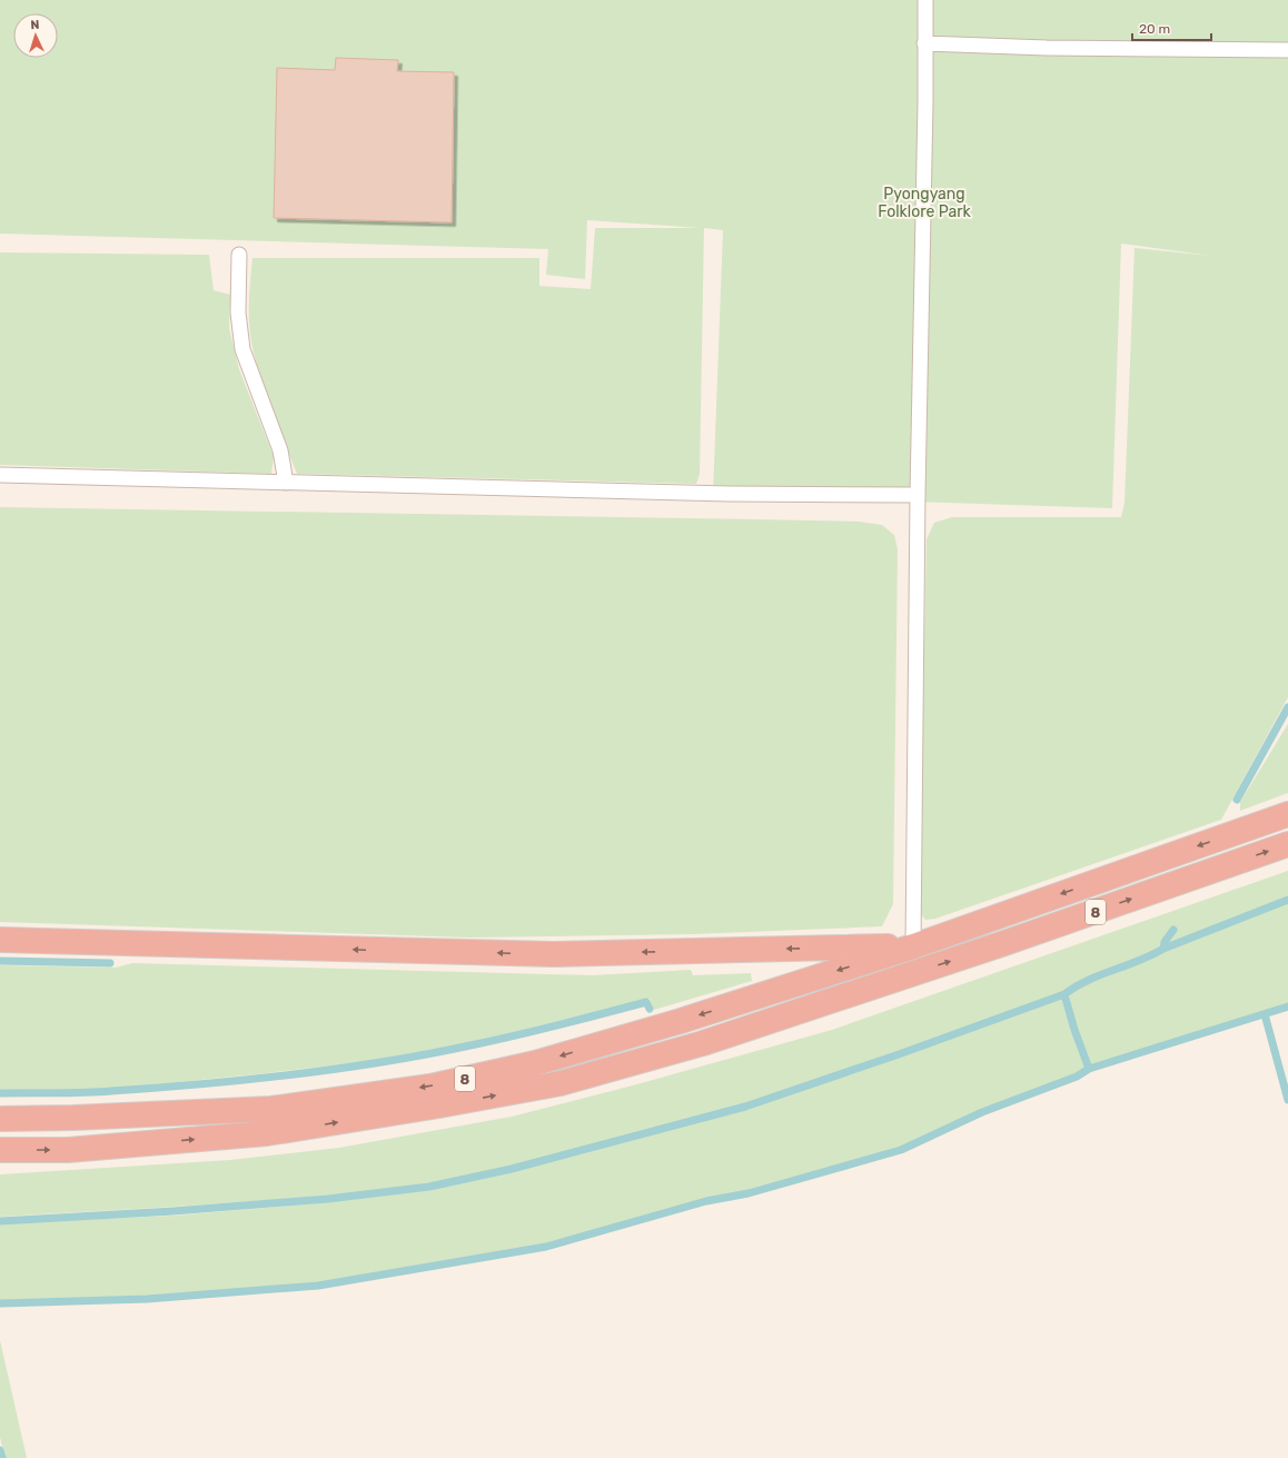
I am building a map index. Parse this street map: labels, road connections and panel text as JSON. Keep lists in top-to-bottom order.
{
  "streets": {
    "highway": ["8"]
  },
  "parks": ["Pyongyang Folklore Park"],
  "scale_bar": "20 m",
  "north": "top"
}
